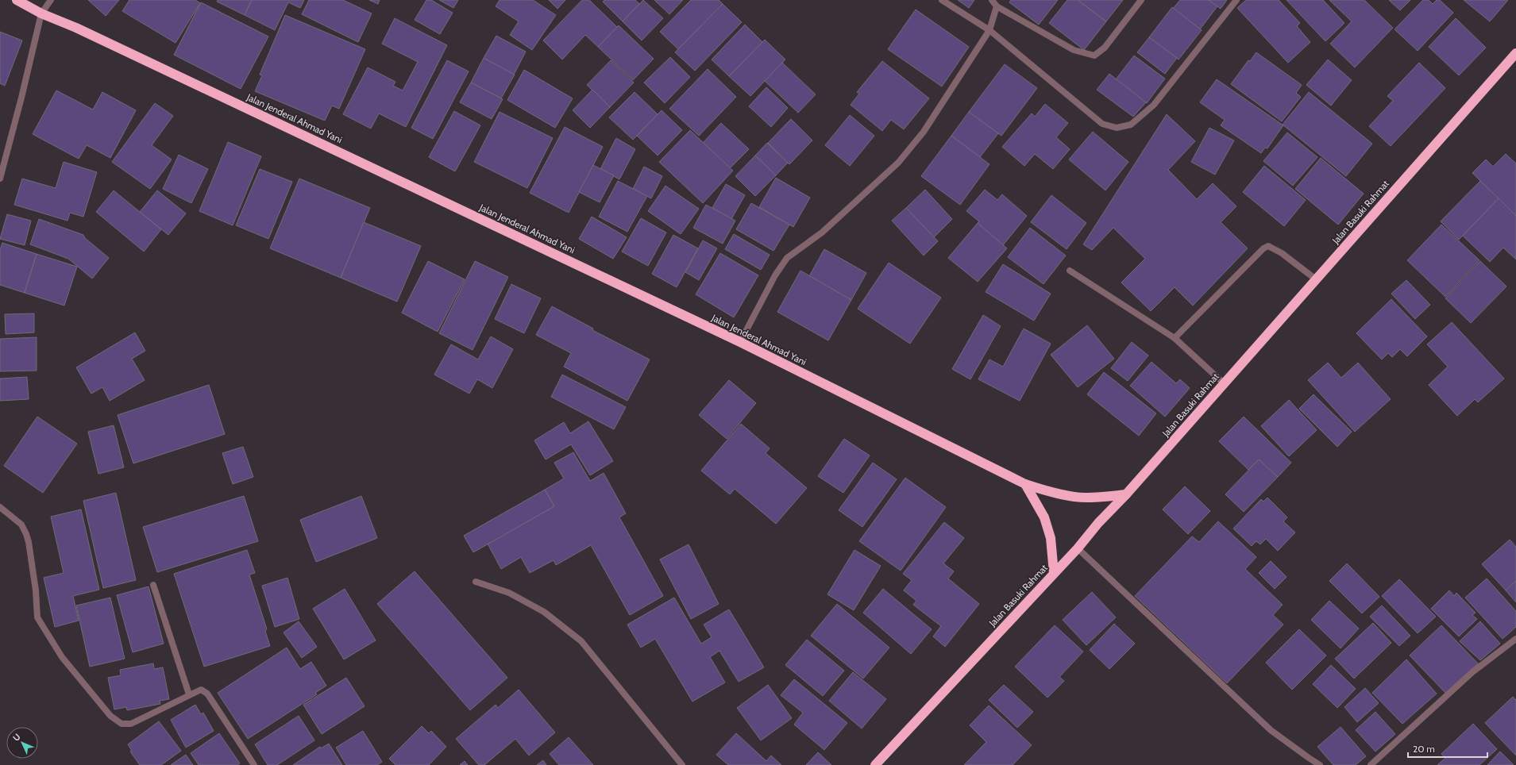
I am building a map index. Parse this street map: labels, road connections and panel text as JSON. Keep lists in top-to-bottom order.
{
  "streets": {
    "highway": ["Jalan Jenderal Ahmad Yani", "Jalan Basuki Rahmat"]
  },
  "crossings": [
    ["Jalan Jenderal Ahmad Yani", "Jalan Basuki Rahmat"]
  ],
  "scale_bar": "20 m",
  "north": "top left"
}
